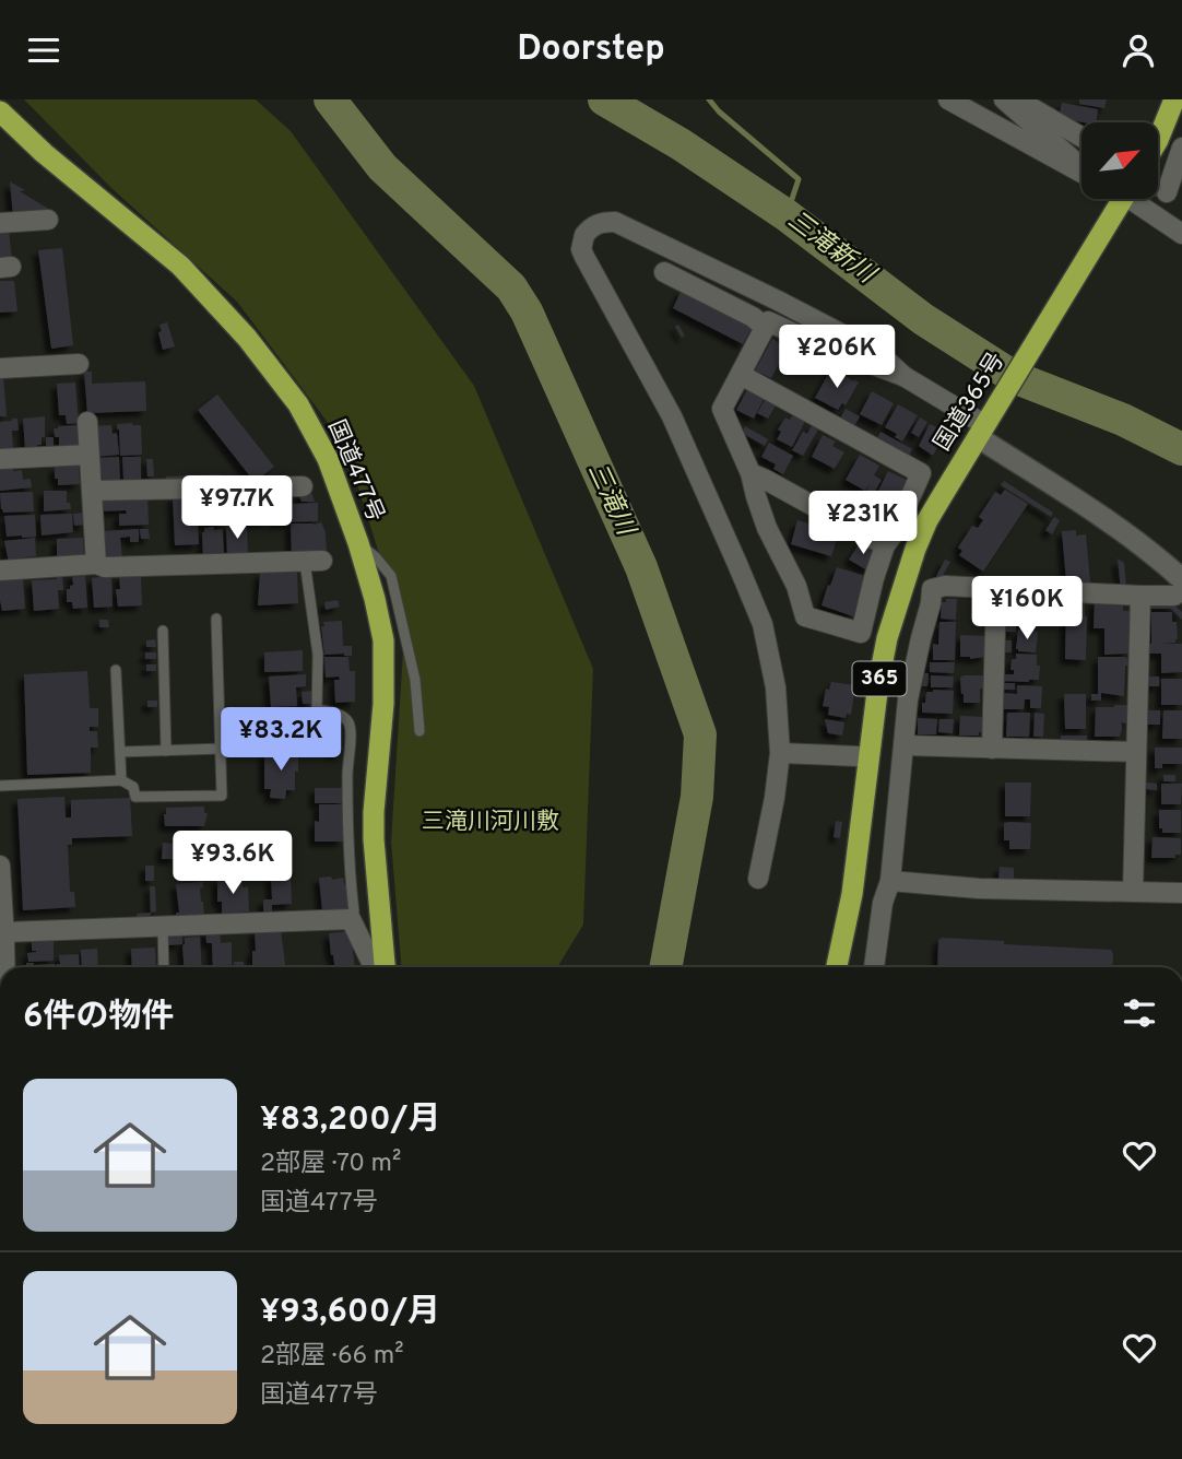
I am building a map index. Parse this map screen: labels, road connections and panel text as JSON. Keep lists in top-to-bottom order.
{
  "streets": {
    "highway": ["国道365号", "国道477号", "365"]
  },
  "water": ["三滝新川", "三滝川"],
  "parks": ["三滝川河川敷"],
  "north": "top right",
  "page": {
    "header": "Doorstep",
    "price": [
      "¥206K",
      "¥97.7K",
      "¥231K",
      "¥160K",
      "¥83.2K",
      "¥93.6K"
    ],
    "heading": "6件の物件",
    "list": [
      {
        "name": "¥83,200/月",
        "note": "2部屋 · 70 m² · 国道477号"
      },
      {
        "name": "¥93,600/月",
        "note": "2部屋 · 66 m² · 国道477号"
      }
    ]
  }
}
